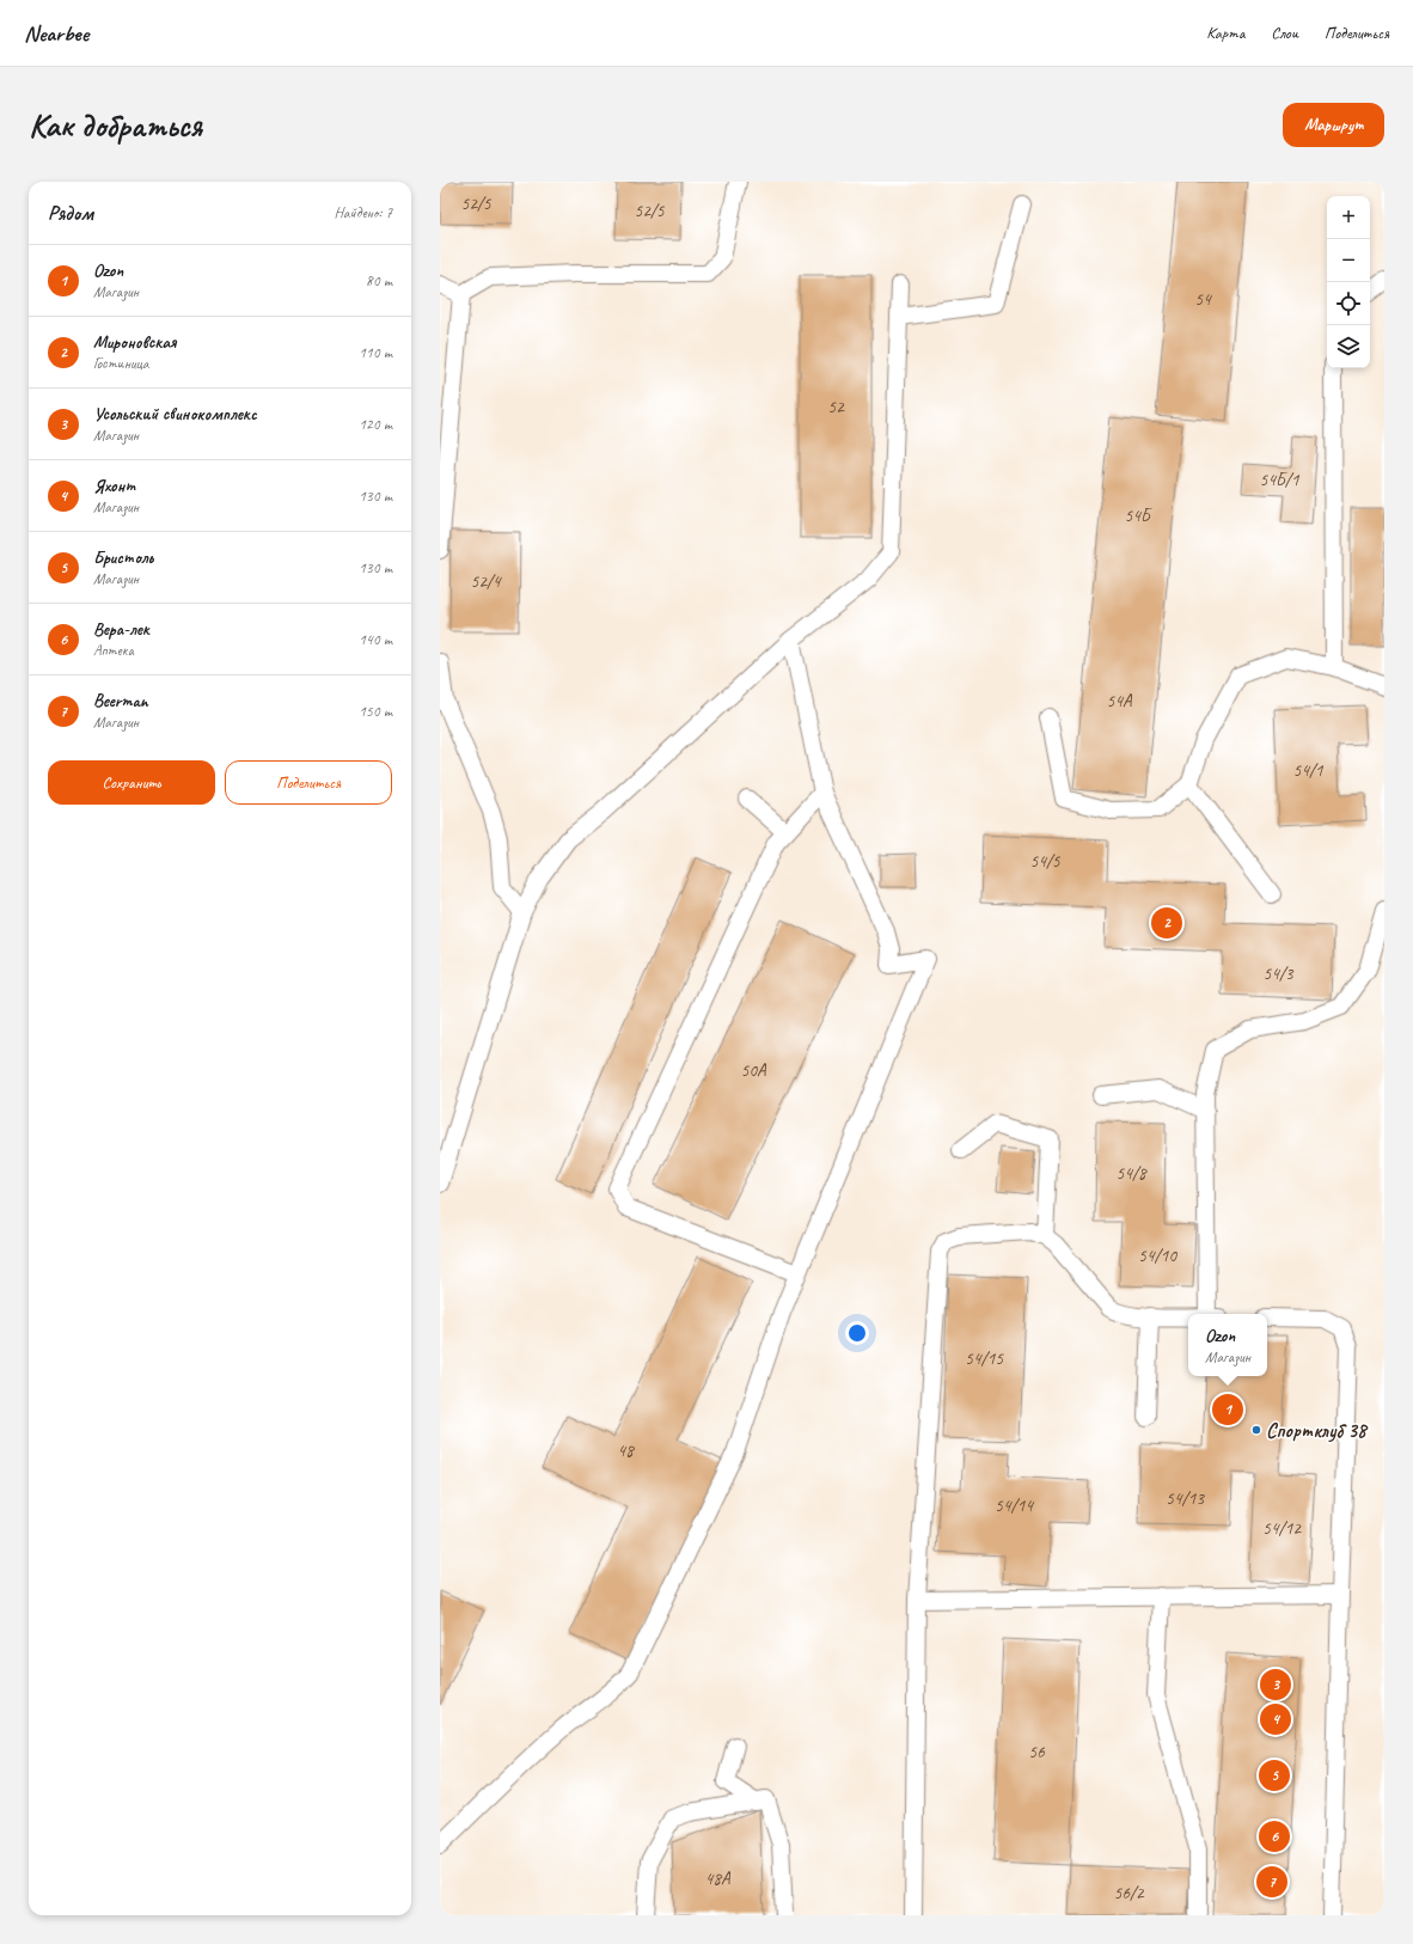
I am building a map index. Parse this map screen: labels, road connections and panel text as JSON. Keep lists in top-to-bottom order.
{
  "places": ["Спортклуб 38"],
  "house_numbers": [
    "52/5",
    "52/5",
    "54",
    "52",
    "54Б/1",
    "54Б",
    "52/4",
    "54А",
    "54/1",
    "54/5",
    "54/3",
    "50А",
    "54/8",
    "54/10",
    "54/15",
    "48",
    "54/13",
    "54/14",
    "54/12",
    "56",
    "48А",
    "56/2"
  ],
  "page": {
    "header": "Nearbee",
    "nav": ["Карта", "Слои", "Поделиться"],
    "buttons": [
      "Маршрут",
      ["Сохранить", "Поделиться"]
    ],
    "title": "Как добраться",
    "heading": ["Рядом", "Найдено: 7"],
    "map_buttons": ["+", "−"],
    "list": [
      {
        "mark": "1",
        "name": "Ozon",
        "note": "Магазин",
        "value": "80 m"
      },
      {
        "mark": "2",
        "name": "Мироновская",
        "note": "Гостиница",
        "value": "110 m"
      },
      {
        "mark": "3",
        "name": "Усольский свинокомплекс",
        "note": "Магазин",
        "value": "120 m"
      },
      {
        "mark": "4",
        "name": "Яхонт",
        "note": "Магазин",
        "value": "130 m"
      },
      {
        "mark": "5",
        "name": "Бристоль",
        "note": "Магазин",
        "value": "130 m"
      },
      {
        "mark": "6",
        "name": "Вера-лек",
        "note": "Аптека",
        "value": "140 m"
      },
      {
        "mark": "7",
        "name": "Beerman",
        "note": "Магазин",
        "value": "150 m"
      }
    ],
    "pins": [
      "2",
      "1",
      "3",
      "4",
      "5",
      "6",
      "7"
    ],
    "popup": ["Ozon", "Магазин"]
  }
}
